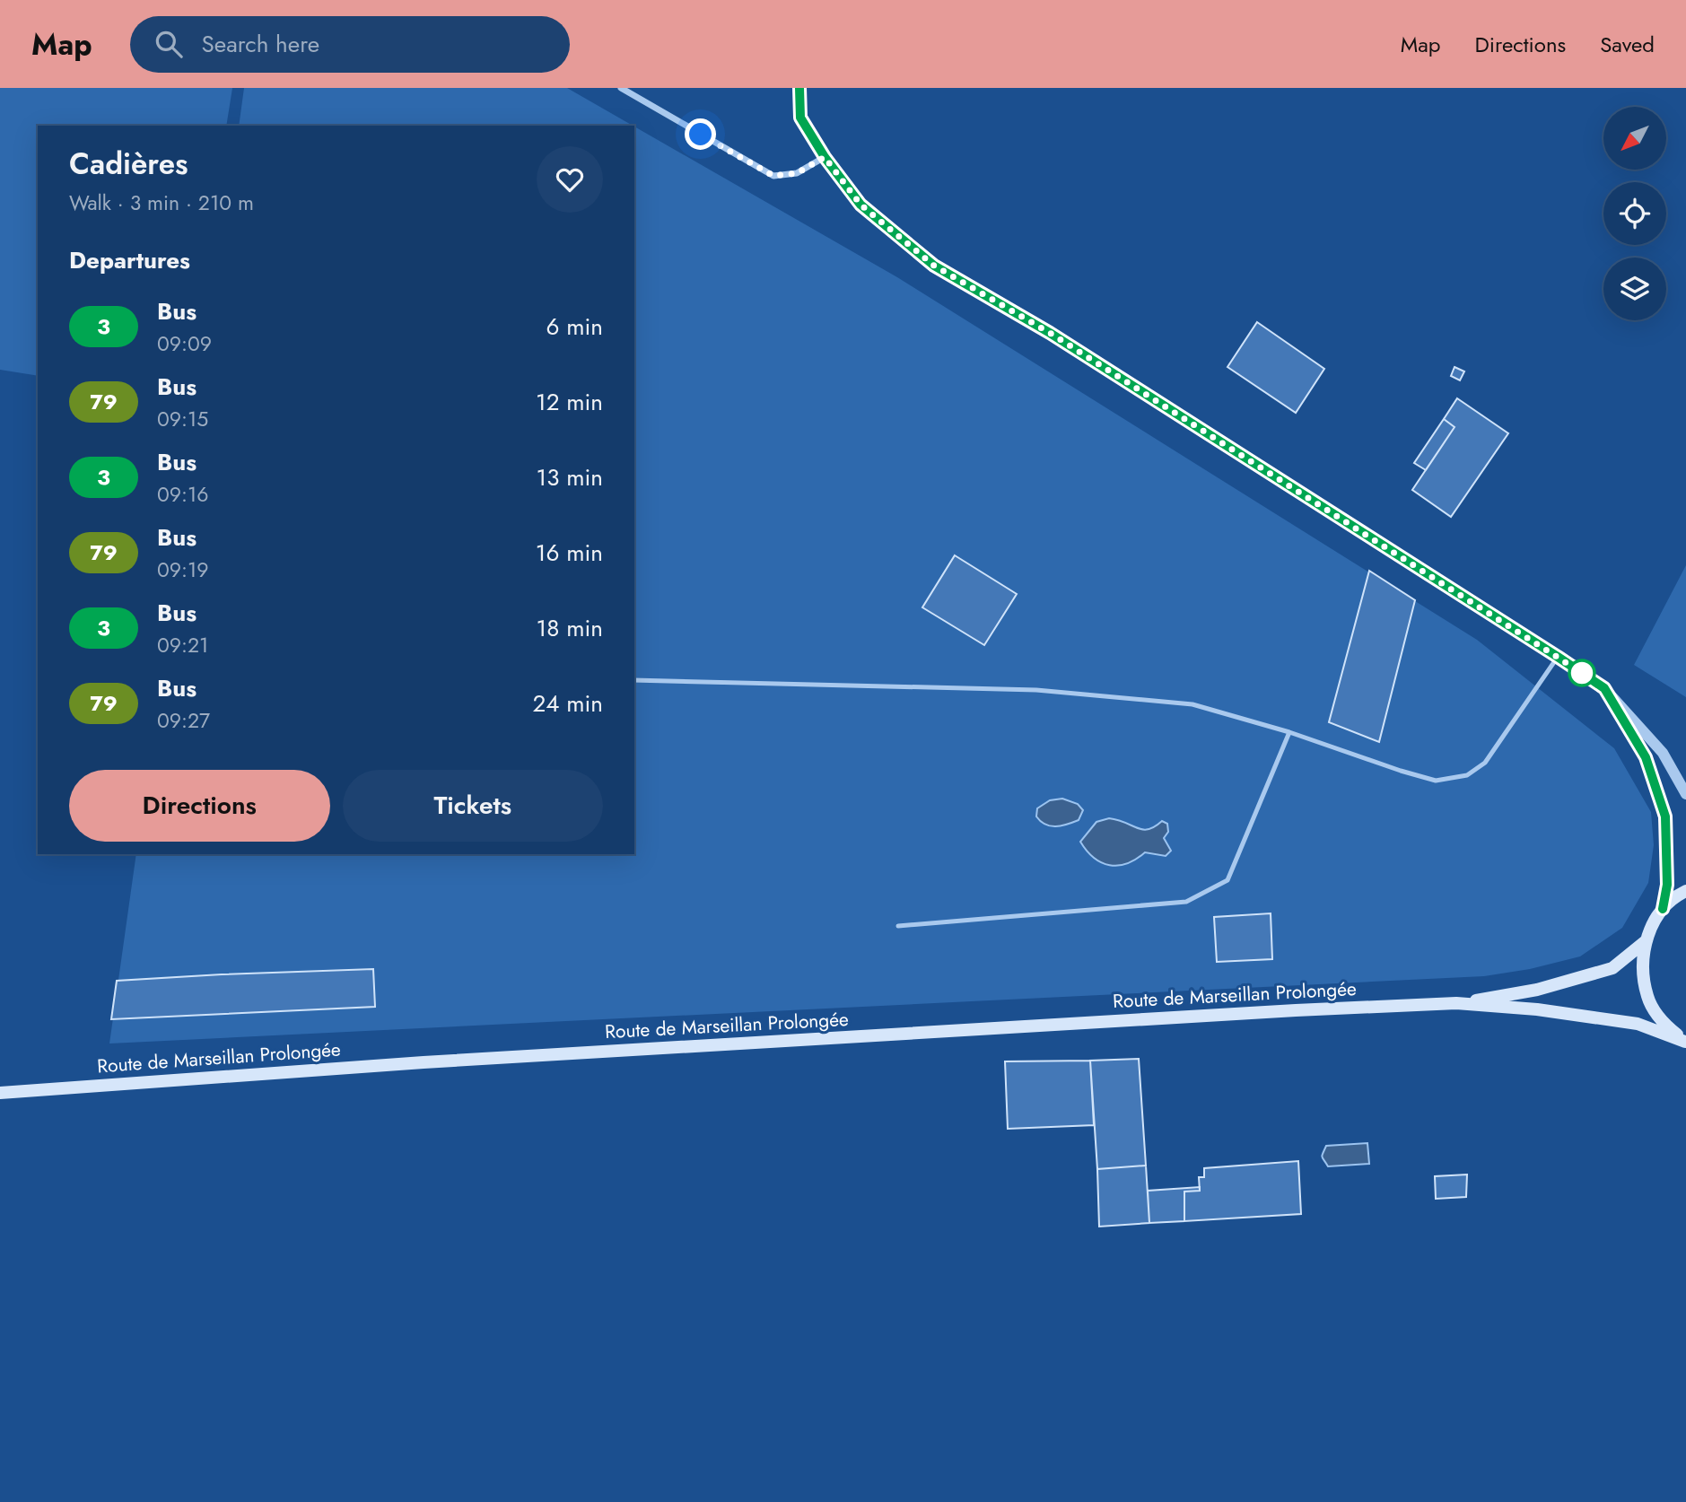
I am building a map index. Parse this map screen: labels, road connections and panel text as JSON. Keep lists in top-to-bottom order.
{
  "streets": {
    "main road": ["Route de Marseillan Prolongée"]
  },
  "lines": ["bus line 3"],
  "north": "bottom left",
  "page": {
    "header": "Map",
    "search": "Search here",
    "nav": ["Map", "Directions", "Saved"],
    "heading": [
      ["Cadières", "Walk · 3 min · 210 m"],
      "Departures"
    ],
    "list": [
      {
        "mark": "3",
        "name": "Bus",
        "note": "09:09",
        "value": "6 min"
      },
      {
        "mark": "79",
        "name": "Bus",
        "note": "09:15",
        "value": "12 min"
      },
      {
        "mark": "3",
        "name": "Bus",
        "note": "09:16",
        "value": "13 min"
      },
      {
        "mark": "79",
        "name": "Bus",
        "note": "09:19",
        "value": "16 min"
      },
      {
        "mark": "3",
        "name": "Bus",
        "note": "09:21",
        "value": "18 min"
      },
      {
        "mark": "79",
        "name": "Bus",
        "note": "09:27",
        "value": "24 min"
      }
    ],
    "buttons": ["Directions", "Tickets"]
  }
}
